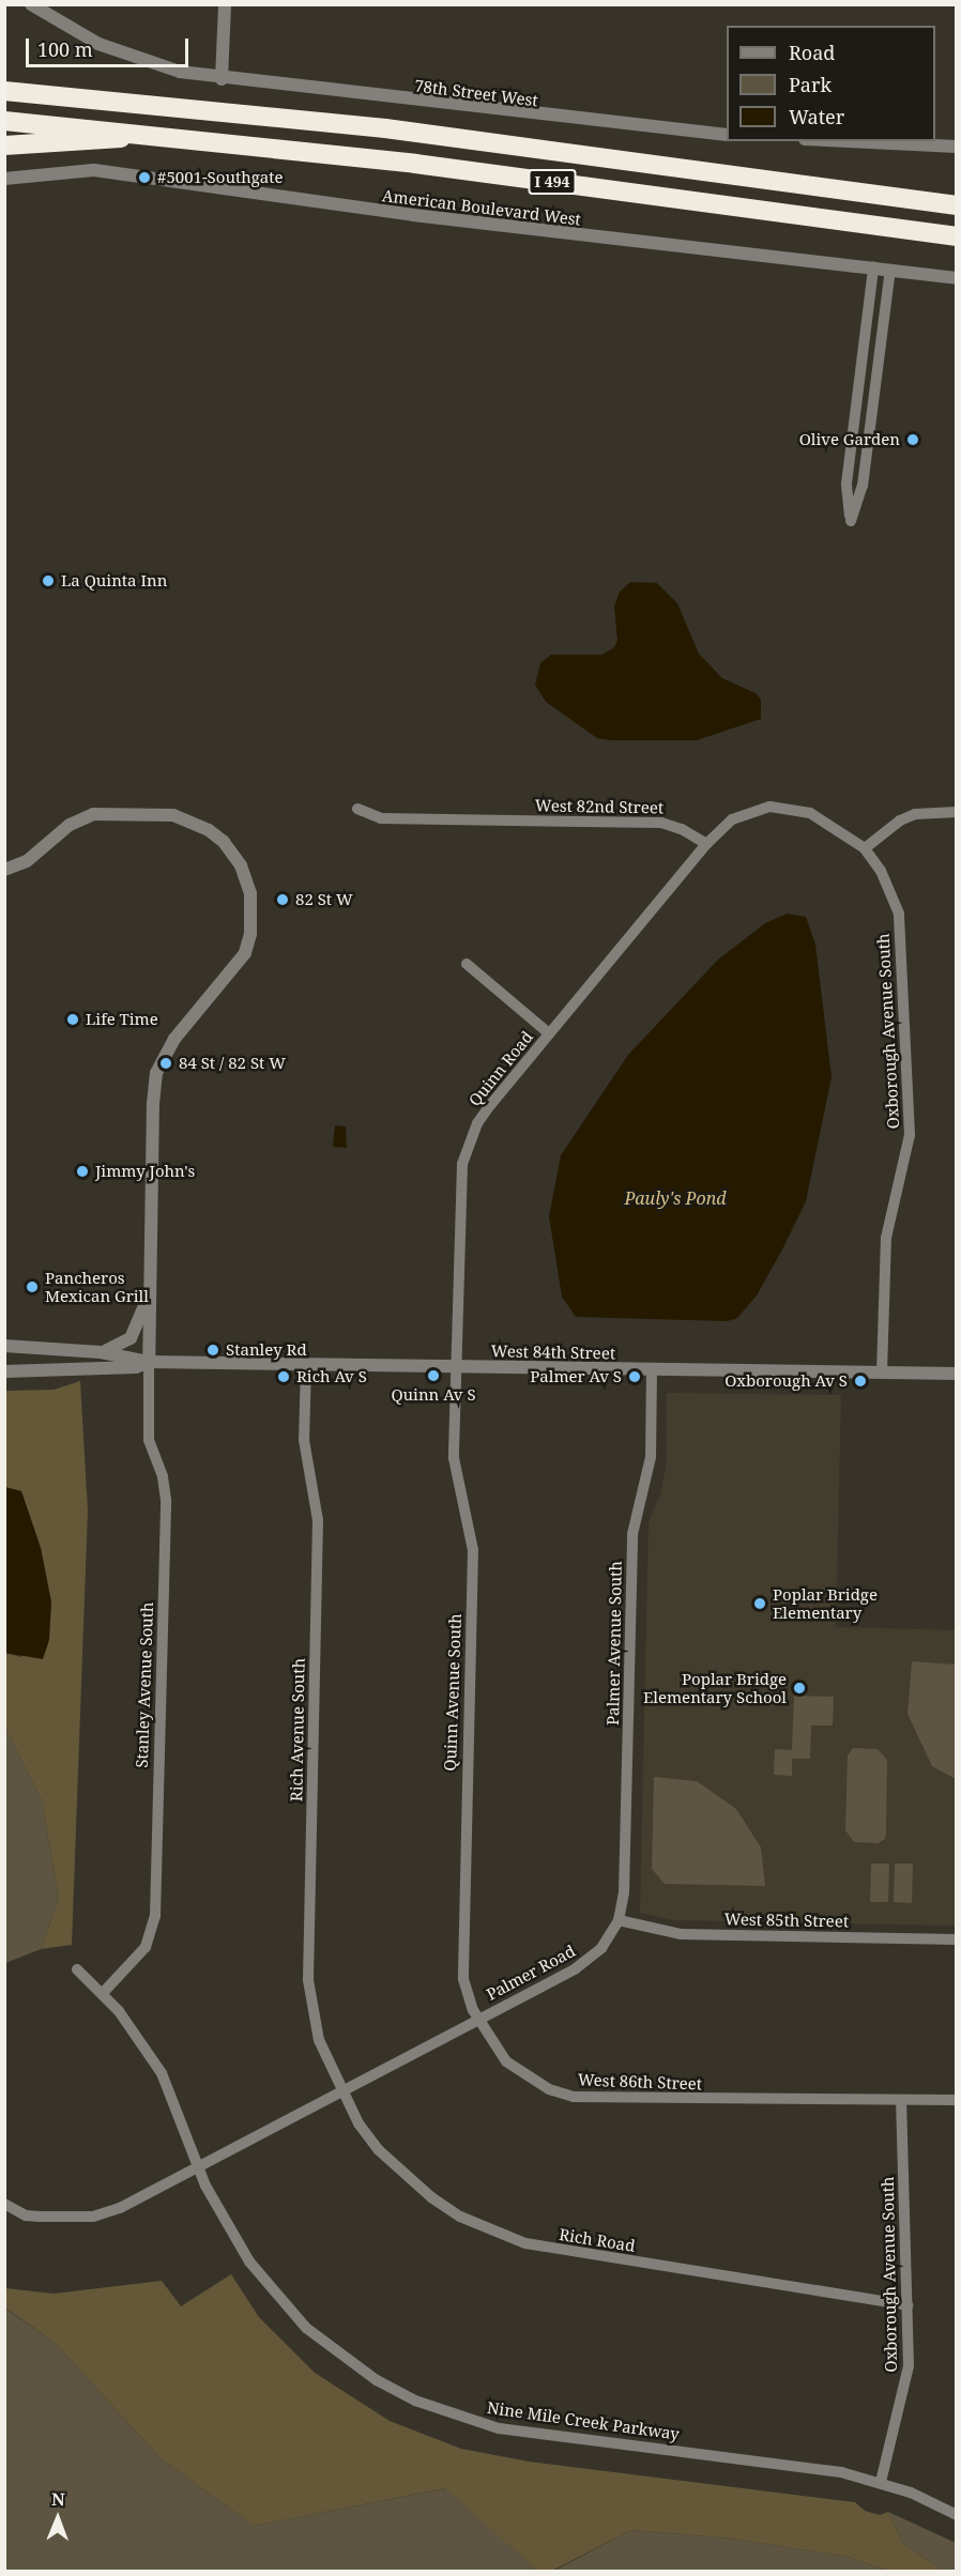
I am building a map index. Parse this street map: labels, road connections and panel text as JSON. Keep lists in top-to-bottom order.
{
  "streets": {
    "highway": ["I 494"],
    "street": [
      "78th Street West",
      "American Boulevard West",
      "West 82nd Street",
      "Oxborough Avenue South",
      "Quinn Road",
      "West 84th Street",
      "Palmer Avenue South",
      "Stanley Avenue South",
      "Quinn Avenue South",
      "Rich Avenue South",
      "West 85th Street",
      "Palmer Road",
      "West 86th Street",
      "Rich Road",
      "Nine Mile Creek Parkway"
    ]
  },
  "crossings": [
    ["West 82nd Street", "Quinn Road"],
    ["Oxborough Avenue South", "West 84th Street"],
    ["Oxborough Avenue South", "West 86th Street"],
    ["Oxborough Avenue South", "Rich Road"],
    ["Oxborough Avenue South", "Nine Mile Creek Parkway"],
    ["Quinn Road", "West 84th Street"],
    ["Quinn Road", "Quinn Avenue South"],
    ["West 84th Street", "Palmer Avenue South"],
    ["West 84th Street", "Stanley Avenue South"],
    ["West 84th Street", "Quinn Avenue South"],
    ["West 84th Street", "Rich Avenue South"],
    ["Palmer Avenue South", "West 85th Street"],
    ["Palmer Avenue South", "Palmer Road"],
    ["Stanley Avenue South", "Nine Mile Creek Parkway"],
    ["Quinn Avenue South", "Palmer Road"],
    ["Quinn Avenue South", "West 86th Street"],
    ["Rich Avenue South", "Rich Road"],
    ["West 85th Street", "Palmer Road"],
    ["Palmer Road", "West 86th Street"]
  ],
  "water": ["Pauly's Pond"],
  "places": [
    "#5001-Southgate",
    "Olive Garden",
    "La Quinta Inn",
    "82 St W",
    "Life Time",
    "84 St / 82 St W",
    "Jimmy John's",
    "Pancheros Mexican Grill",
    "Stanley Rd",
    "Quinn Av S",
    "Rich Av S",
    "Palmer Av S",
    "Oxborough Av S",
    "Poplar Bridge Elementary",
    "Poplar Bridge Elementary School"
  ],
  "legend": ["Road", "Park", "Water"],
  "scale_bar": "100 m",
  "north": "top"
}
